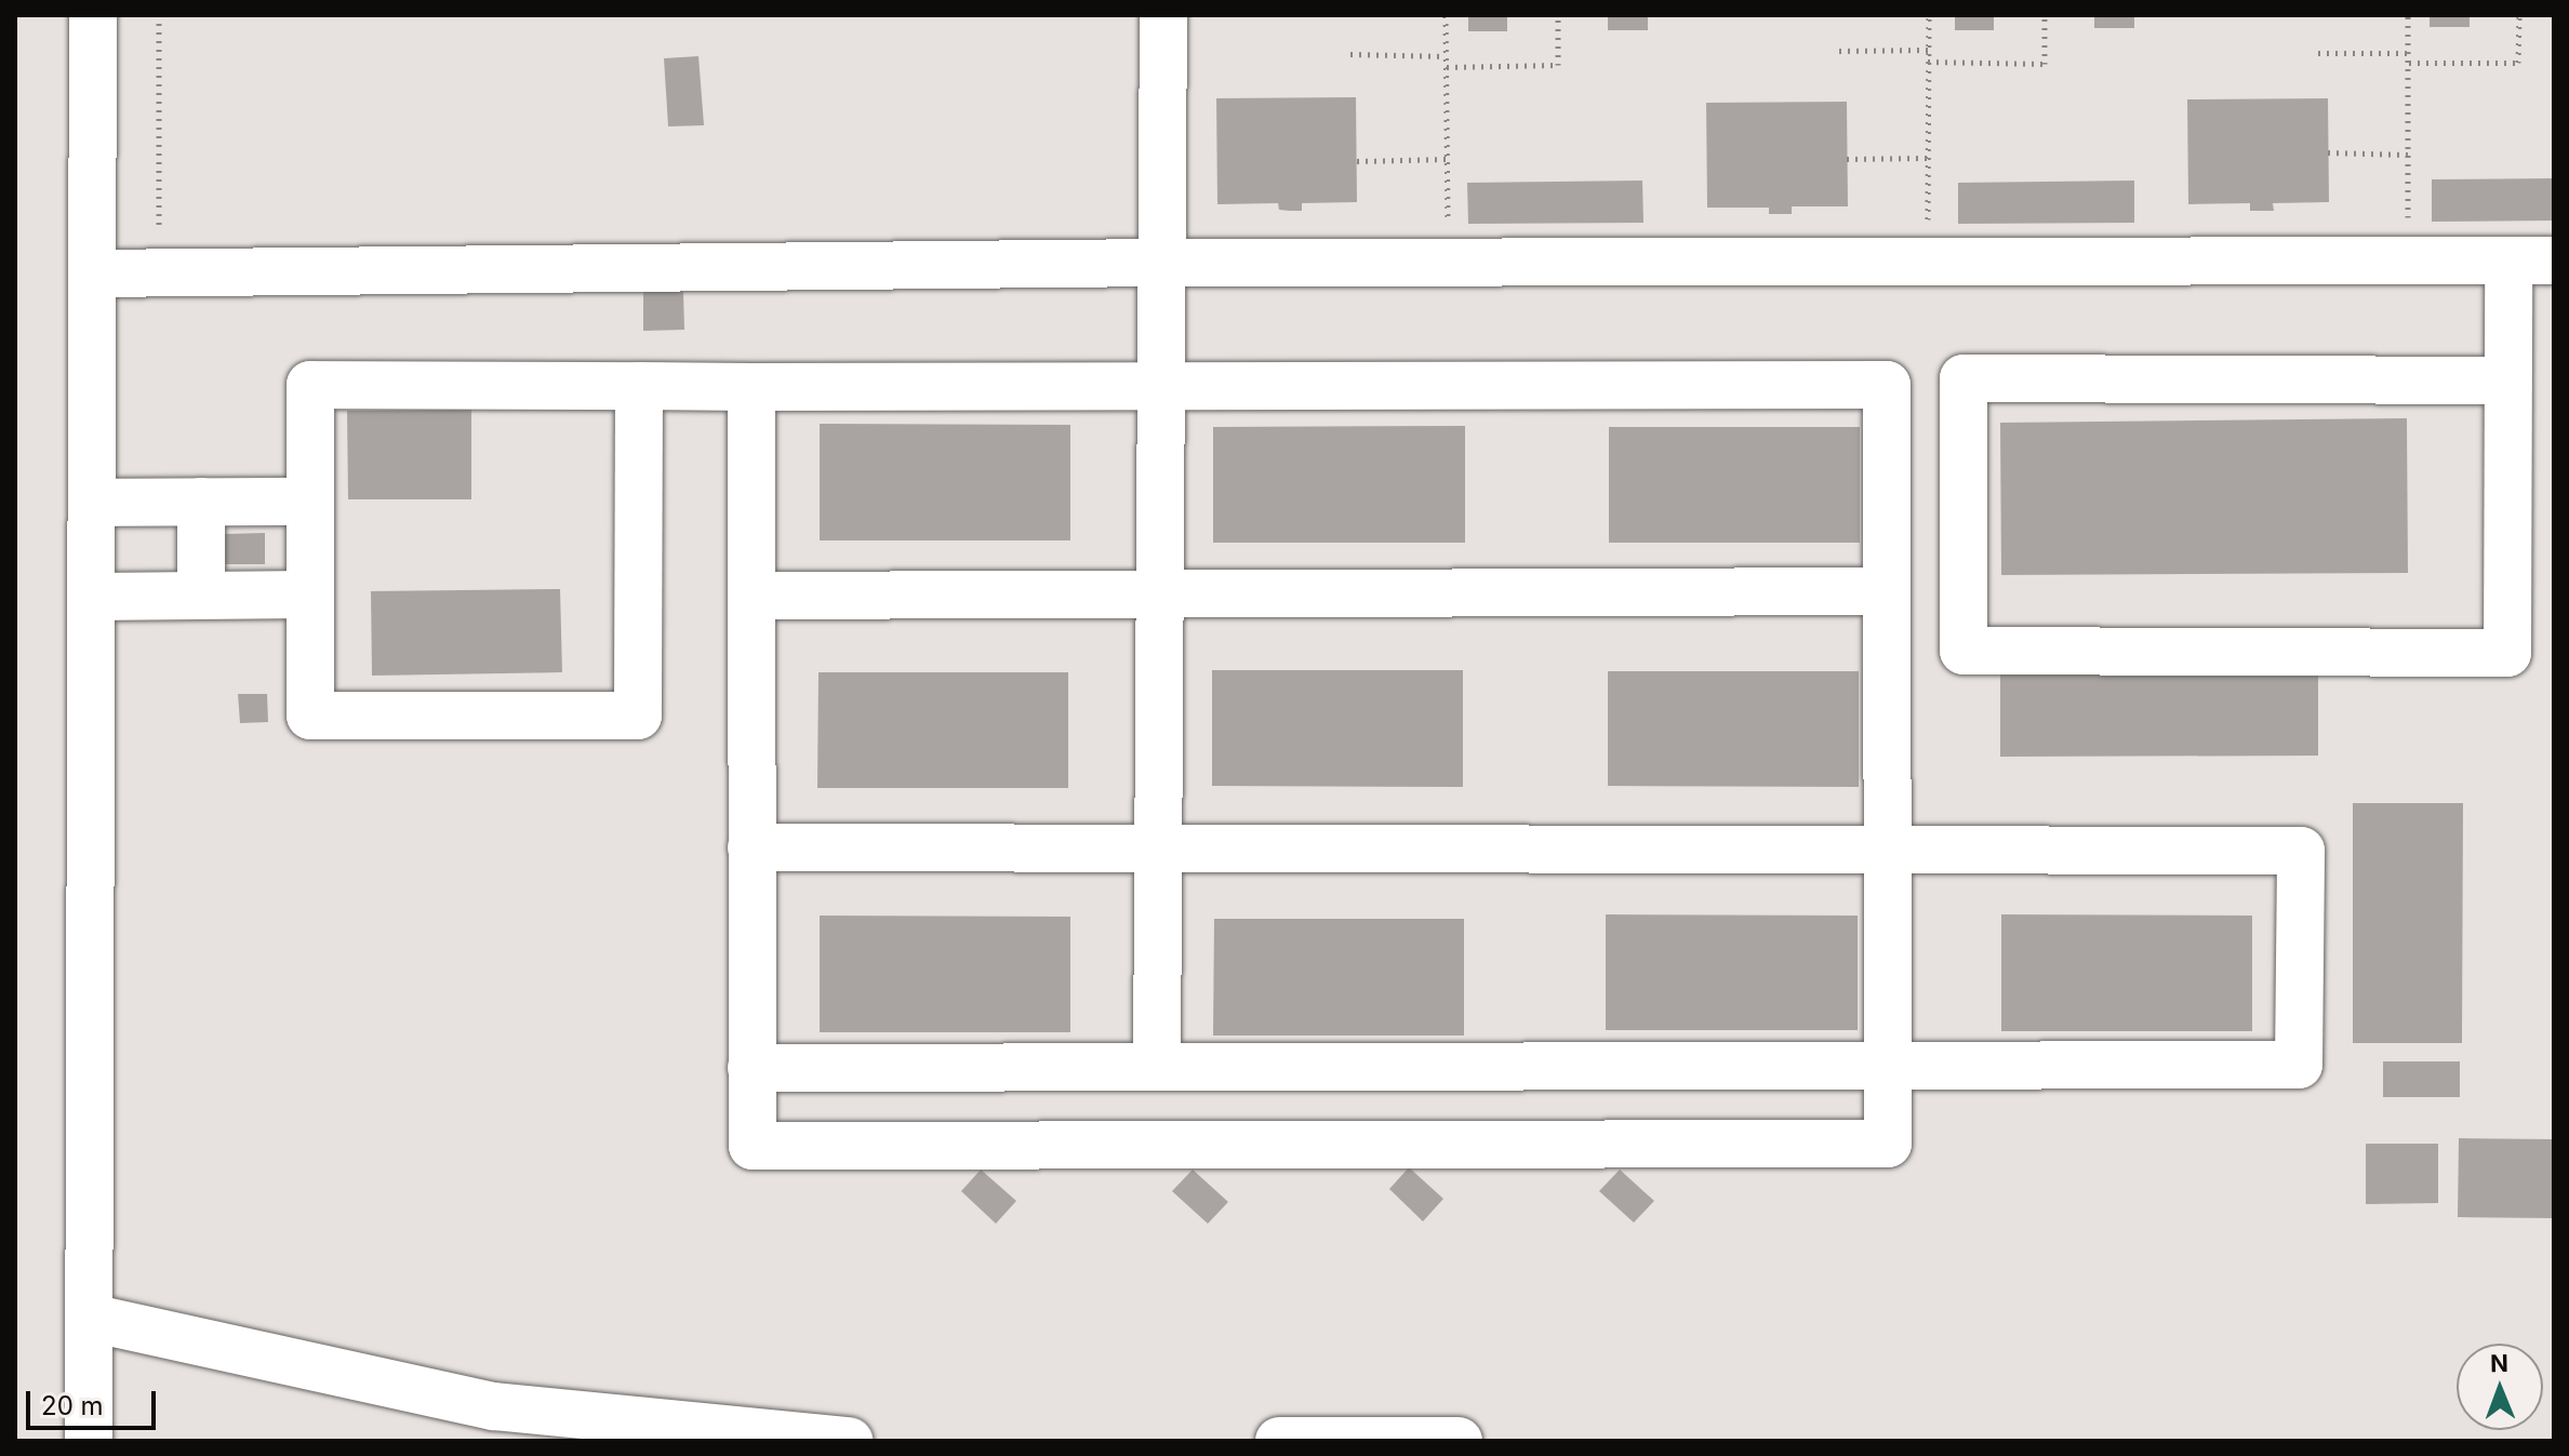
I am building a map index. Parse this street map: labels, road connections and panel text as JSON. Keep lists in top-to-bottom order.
{
  "scale_bar": "20 m",
  "north": "top"
}
